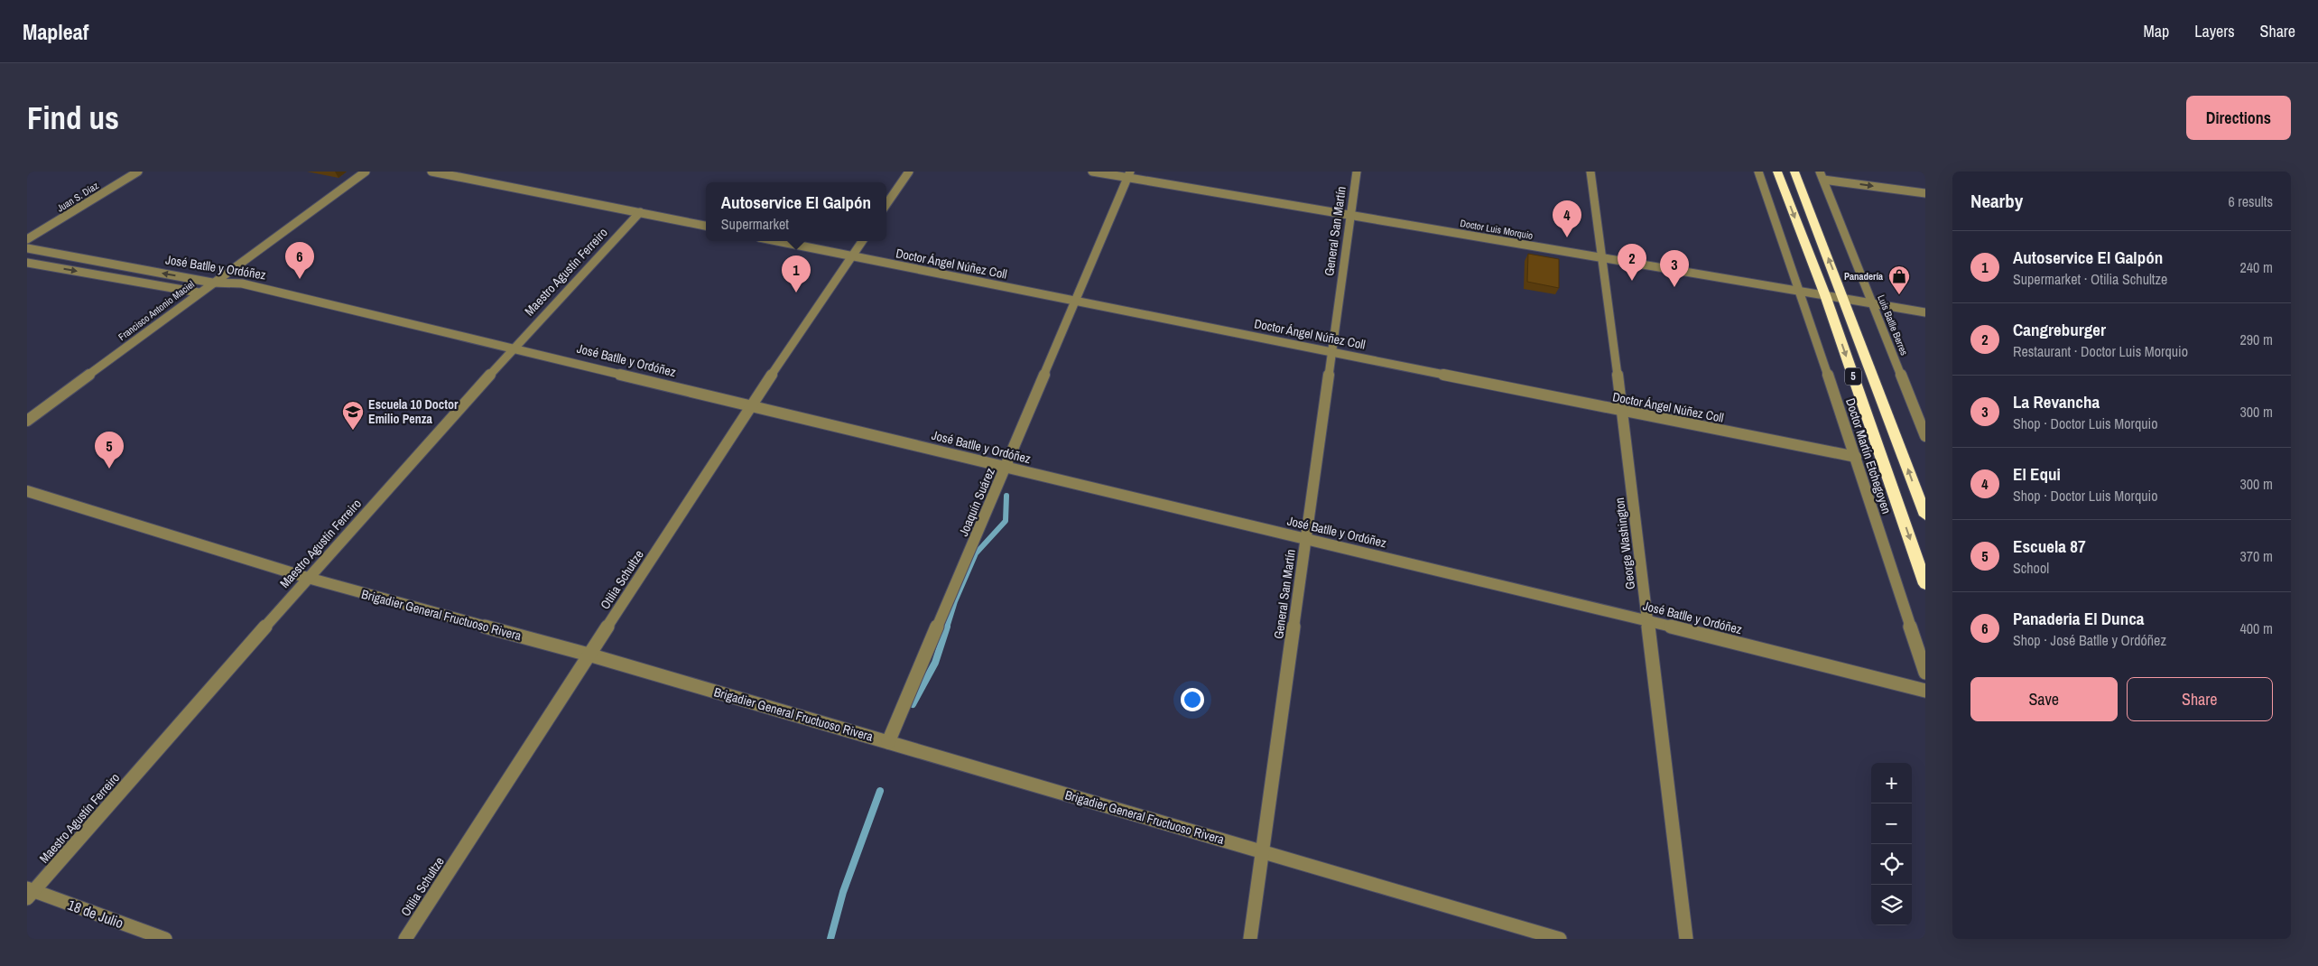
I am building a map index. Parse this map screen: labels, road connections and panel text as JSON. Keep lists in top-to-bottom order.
{
  "streets": {
    "highway": ["5"],
    "street": [
      "Juan S. Díaz",
      "Doctor Luis Morquio",
      "General San Martín",
      "Doctor Ángel Núñez Coll",
      "José Batlle y Ordóñez",
      "Maestro Agustín Ferreiro",
      "Francisco Antonio Maciel",
      "Luis Batlle Berres",
      "Doctor Martín Etchegoyen",
      "Joaquín Suárez",
      "George Washington",
      "Otilia Schultze",
      "Brigadier General Fructuoso Rivera",
      "18 de Julio"
    ]
  },
  "crossings": [
    ["Doctor Luis Morquio", "General San Martín"],
    ["Doctor Luis Morquio", "Luis Batlle Berres"],
    ["Doctor Luis Morquio", "5"],
    ["Doctor Luis Morquio", "Doctor Martín Etchegoyen"],
    ["Doctor Luis Morquio", "Joaquín Suárez"],
    ["Doctor Luis Morquio", "George Washington"],
    ["General San Martín", "Doctor Ángel Núñez Coll"],
    ["General San Martín", "José Batlle y Ordóñez"],
    ["General San Martín", "Brigadier General Fructuoso Rivera"],
    ["Doctor Ángel Núñez Coll", "Doctor Martín Etchegoyen"],
    ["Doctor Ángel Núñez Coll", "Joaquín Suárez"],
    ["Doctor Ángel Núñez Coll", "George Washington"],
    ["Doctor Ángel Núñez Coll", "Otilia Schultze"],
    ["José Batlle y Ordóñez", "Maestro Agustín Ferreiro"],
    ["José Batlle y Ordóñez", "Francisco Antonio Maciel"],
    ["José Batlle y Ordóñez", "Joaquín Suárez"],
    ["José Batlle y Ordóñez", "George Washington"],
    ["José Batlle y Ordóñez", "Otilia Schultze"],
    ["Maestro Agustín Ferreiro", "Brigadier General Fructuoso Rivera"],
    ["Maestro Agustín Ferreiro", "18 de Julio"],
    ["Joaquín Suárez", "Brigadier General Fructuoso Rivera"],
    ["Otilia Schultze", "Brigadier General Fructuoso Rivera"]
  ],
  "places": {
    "shop": ["Panadería"],
    "school or university": ["Escuela 10 Doctor Emilio Penza"]
  },
  "page": {
    "header": "Mapleaf",
    "nav": ["Map", "Layers", "Share"],
    "buttons": [
      "Directions",
      ["Save", "Share"]
    ],
    "title": "Find us",
    "heading": ["Nearby", "6 results"],
    "popup": ["Autoservice El Galpón", "Supermarket"],
    "pins": [
      "4",
      "6",
      "2",
      "3",
      "1",
      "5"
    ],
    "list": [
      {
        "mark": "1",
        "name": "Autoservice El Galpón",
        "note": "Supermarket · Otilia Schultze",
        "value": "240 m"
      },
      {
        "mark": "2",
        "name": "Cangreburger",
        "note": "Restaurant · Doctor Luis Morquio",
        "value": "290 m"
      },
      {
        "mark": "3",
        "name": "La Revancha",
        "note": "Shop · Doctor Luis Morquio",
        "value": "300 m"
      },
      {
        "mark": "4",
        "name": "El Equi",
        "note": "Shop · Doctor Luis Morquio",
        "value": "300 m"
      },
      {
        "mark": "5",
        "name": "Escuela 87",
        "note": "School",
        "value": "370 m"
      },
      {
        "mark": "6",
        "name": "Panaderia El Dunca",
        "note": "Shop · José Batlle y Ordóñez",
        "value": "400 m"
      }
    ],
    "map_buttons": ["+", "−"]
  }
}
